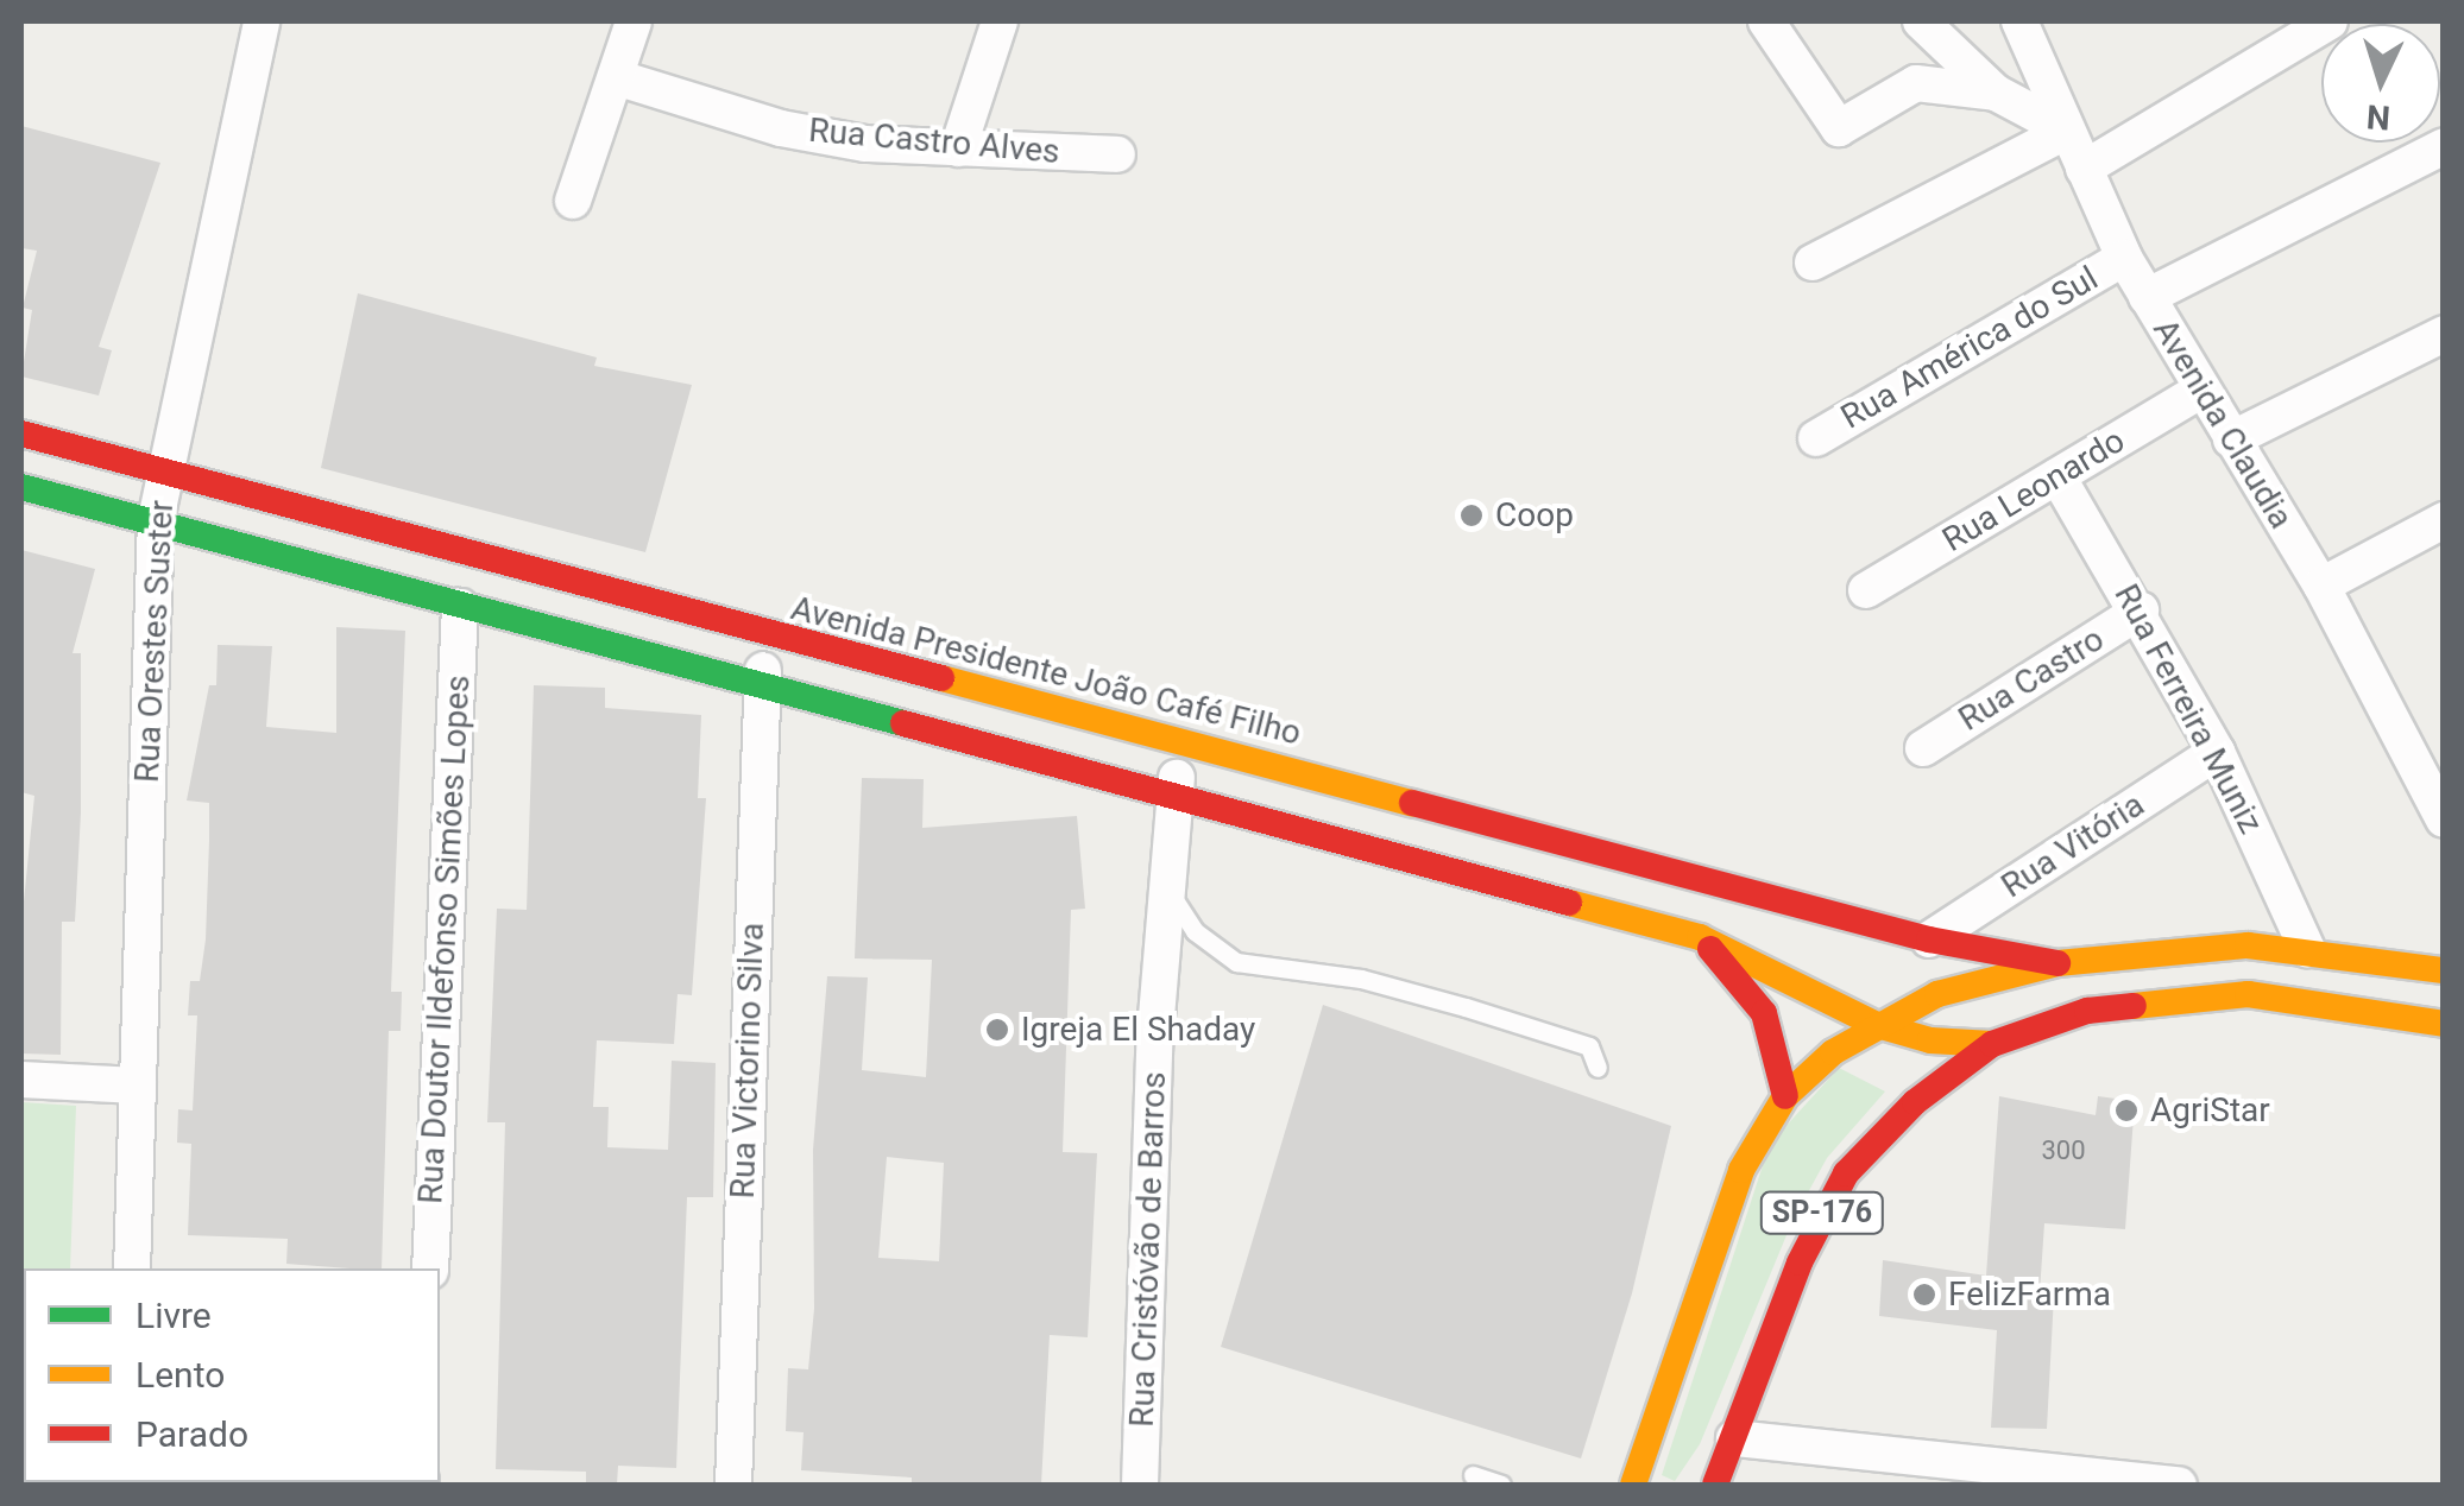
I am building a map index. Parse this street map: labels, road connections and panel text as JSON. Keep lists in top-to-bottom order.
{
  "streets": {
    "main road": ["Avenida Presidente João Café Filho", "SP-176"],
    "street": [
      "Rua Castro Alves",
      "Rua América do Sul",
      "Avenida Claudia",
      "Rua Leonardo",
      "Rua Orestes Suster",
      "Rua Castro",
      "Rua Ferreira Muniz",
      "Rua Vitória",
      "Rua Doutor Ildefonso Simões Lopes",
      "Rua Victorino Silva",
      "Rua Cristóvão de Barros"
    ]
  },
  "crossings": [
    ["Rua América do Sul", "Avenida Claudia"],
    ["Avenida Claudia", "Rua Leonardo"],
    ["Rua Leonardo", "Rua Ferreira Muniz"],
    ["Rua Orestes Suster", "Avenida Presidente João Café Filho"],
    ["Avenida Presidente João Café Filho", "Rua Vitória"],
    ["Avenida Presidente João Café Filho", "Rua Victorino Silva"],
    ["Avenida Presidente João Café Filho", "SP-176"],
    ["Avenida Presidente João Café Filho", "Rua Cristóvão de Barros"],
    ["Rua Castro", "Rua Ferreira Muniz"],
    ["Rua Ferreira Muniz", "Rua Vitória"],
    ["Rua Ferreira Muniz", "SP-176"]
  ],
  "places": [
    "Coop",
    "Igreja El Shaday",
    "AgriStar",
    "FelizFarma"
  ],
  "house_numbers": ["300"],
  "legend": ["Livre", "Lento", "Parado"],
  "north": "bottom"
}
